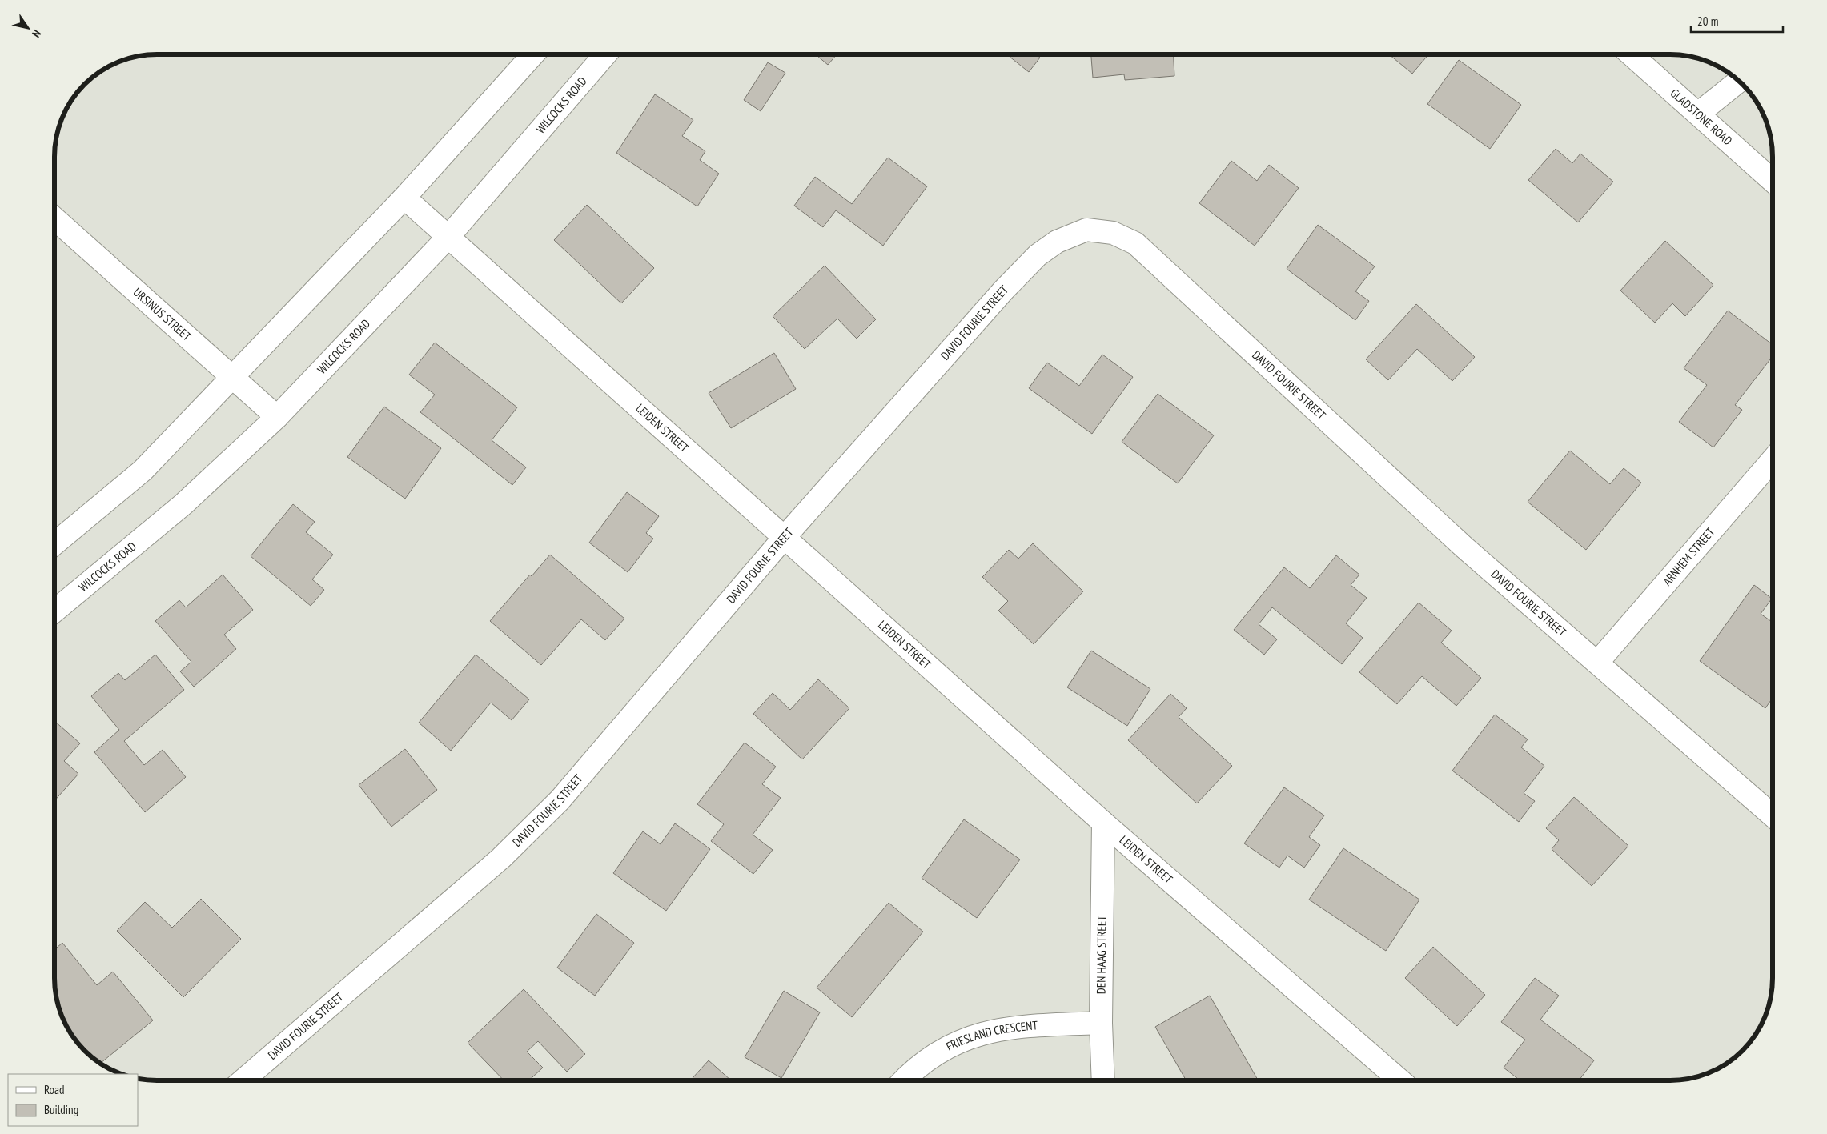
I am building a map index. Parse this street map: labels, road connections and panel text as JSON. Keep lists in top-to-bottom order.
{
  "streets": {
    "street": [
      "WILCOCKS ROAD",
      "GLADSTONE ROAD",
      "URSINUS STREET",
      "DAVID FOURIE STREET",
      "LEIDEN STREET",
      "ARNHEM STREET",
      "DEN HAAG STREET",
      "FRIESLAND CRESCENT"
    ]
  },
  "crossings": [
    ["WILCOCKS ROAD", "URSINUS STREET"],
    ["WILCOCKS ROAD", "LEIDEN STREET"],
    ["DAVID FOURIE STREET", "LEIDEN STREET"],
    ["DAVID FOURIE STREET", "ARNHEM STREET"],
    ["LEIDEN STREET", "DEN HAAG STREET"],
    ["DEN HAAG STREET", "FRIESLAND CRESCENT"]
  ],
  "legend": ["Road", "Building"],
  "scale_bar": "20 m",
  "north": "bottom right"
}
